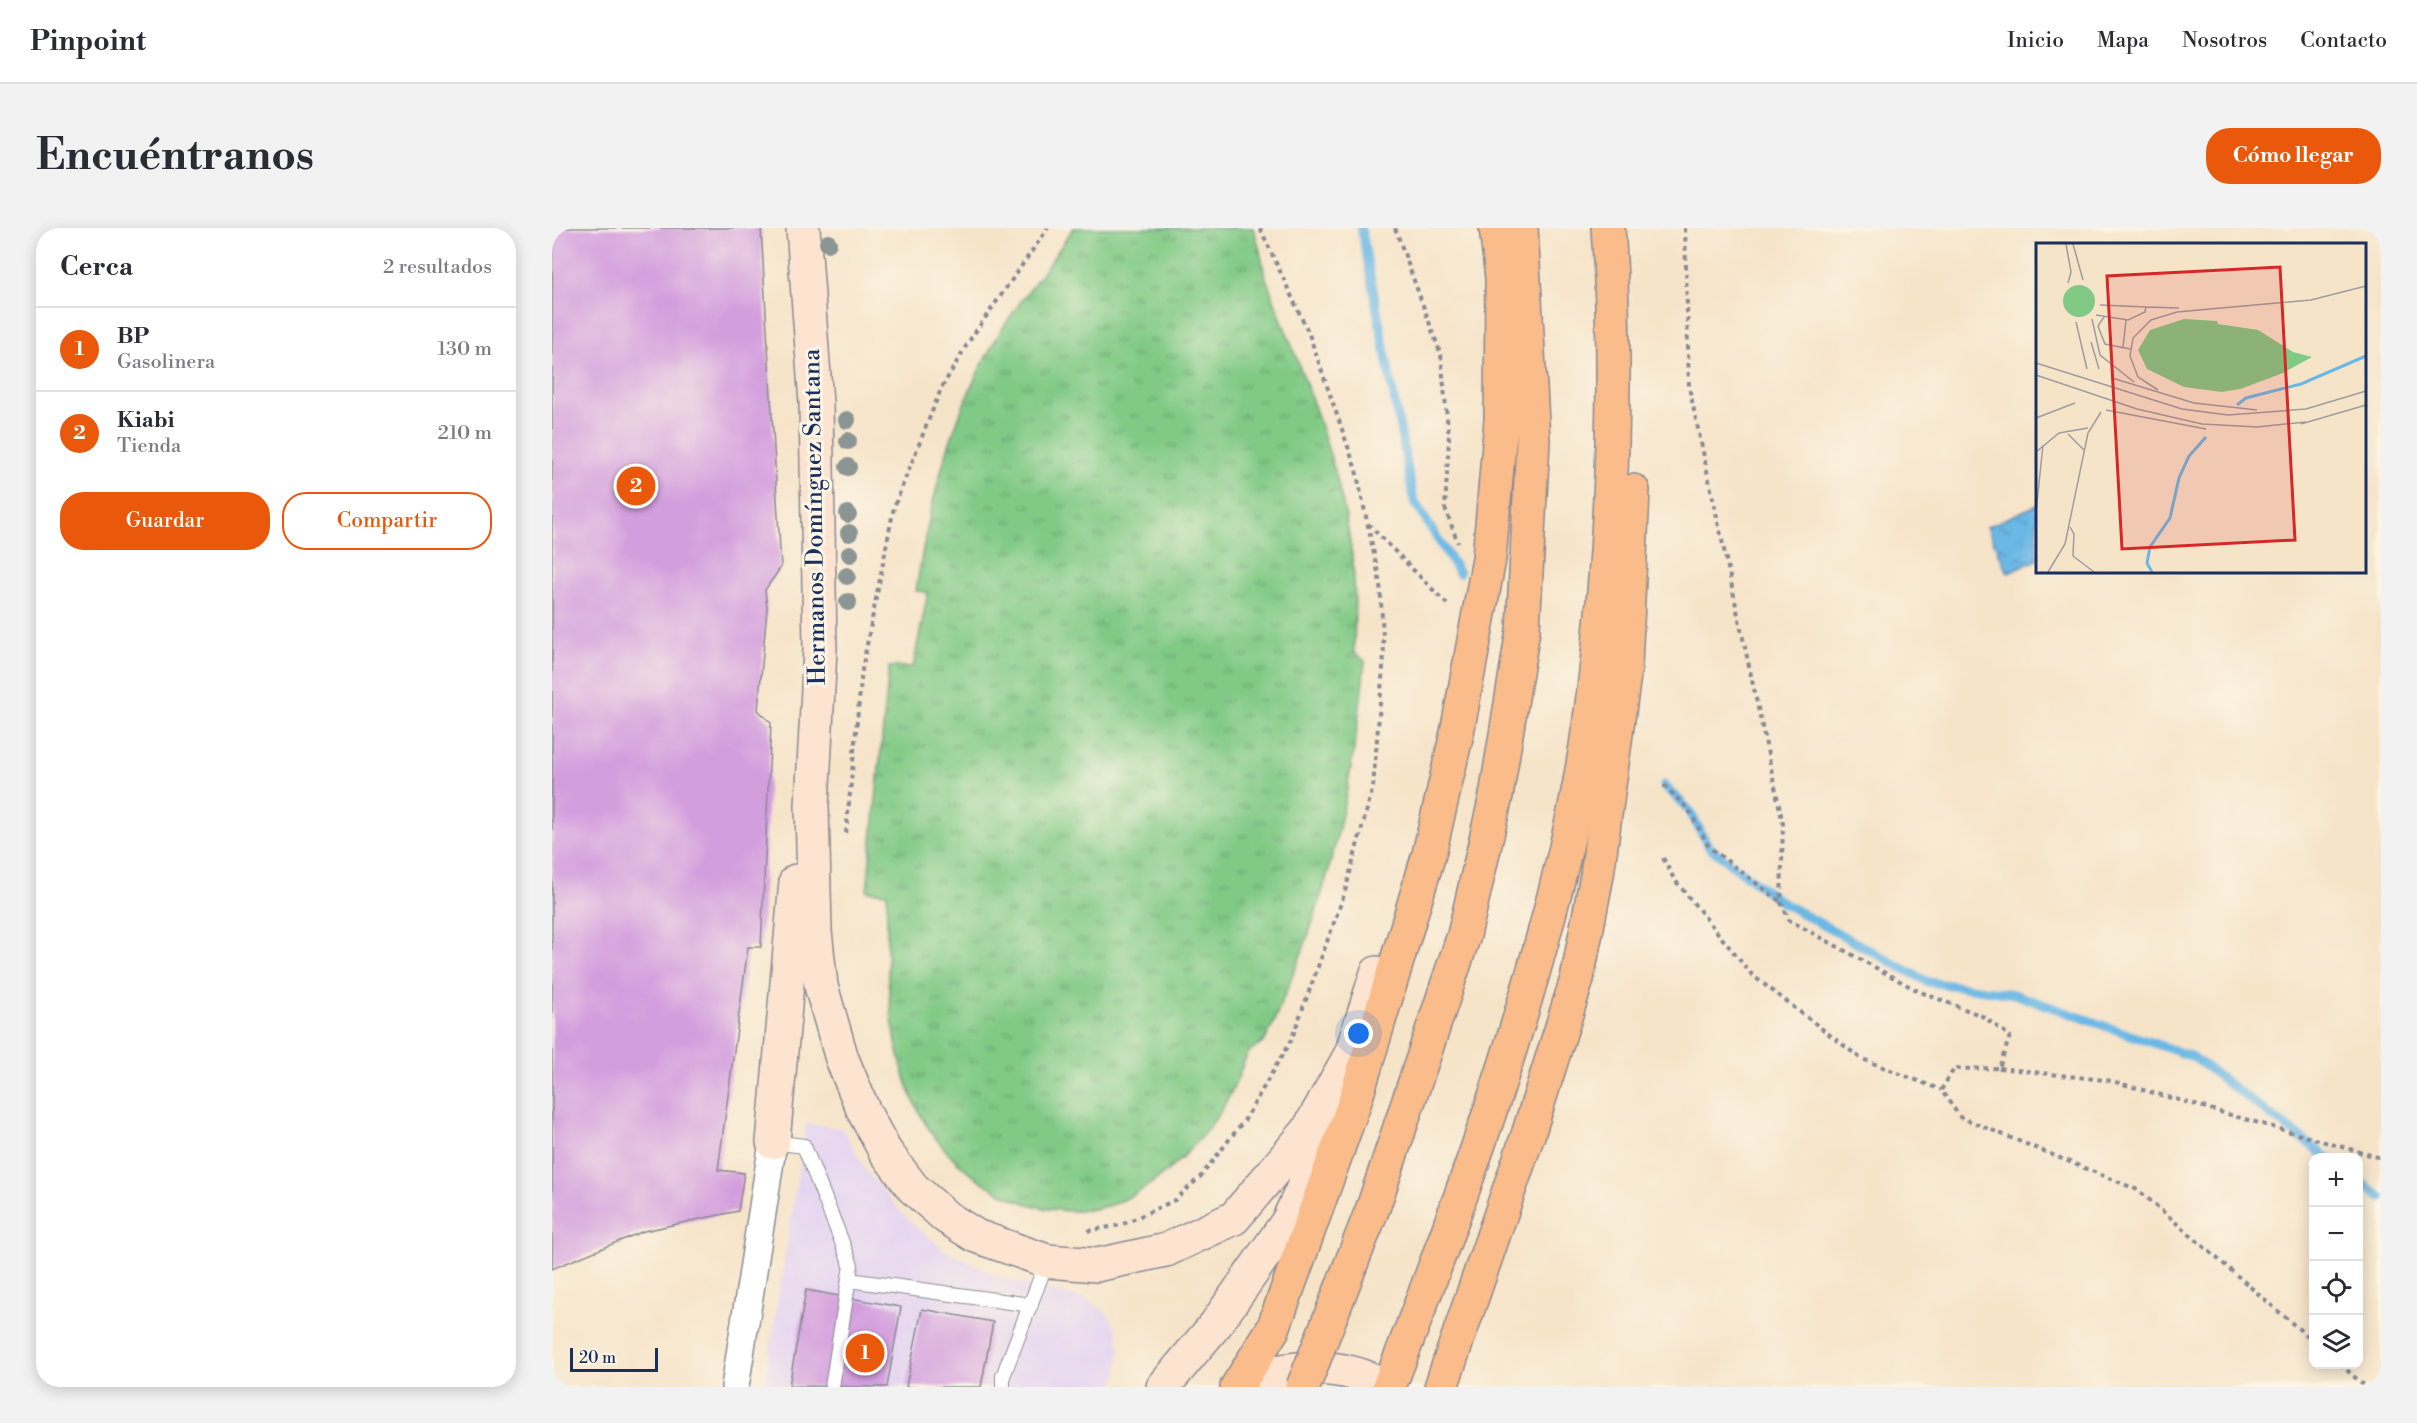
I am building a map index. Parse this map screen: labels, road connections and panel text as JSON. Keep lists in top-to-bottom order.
{
  "streets": {
    "main road": ["Hermanos Domínguez Santana"]
  },
  "scale_bar": "20 m",
  "page": {
    "header": "Pinpoint",
    "nav": [
      "Inicio",
      "Mapa",
      "Nosotros",
      "Contacto"
    ],
    "buttons": [
      "Cómo llegar",
      ["Guardar", "Compartir"]
    ],
    "title": "Encuéntranos",
    "heading": ["Cerca", "2 resultados"],
    "list": [
      {
        "mark": "1",
        "name": "BP",
        "note": "Gasolinera",
        "value": "130 m"
      },
      {
        "mark": "2",
        "name": "Kiabi",
        "note": "Tienda",
        "value": "210 m"
      }
    ],
    "pins": ["2", "1"],
    "map_buttons": ["+", "−"],
    "scale": "20 m"
  }
}
